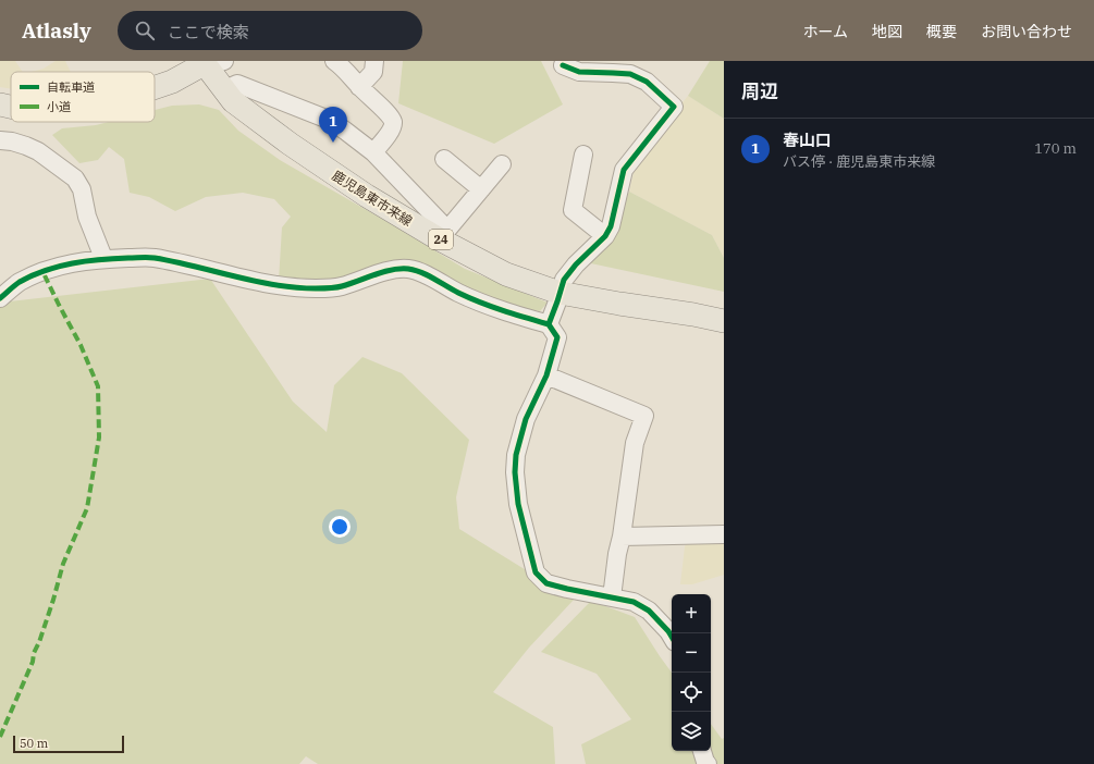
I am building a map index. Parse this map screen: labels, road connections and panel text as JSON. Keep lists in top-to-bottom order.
{
  "streets": {
    "main road": ["鹿児島東市来線", "24"]
  },
  "legend": ["自転車道", "小道"],
  "scale_bar": "50 m",
  "page": {
    "header": "Atlasly",
    "search": "ここで検索",
    "nav": [
      "ホーム",
      "地図",
      "概要",
      "お問い合わせ"
    ],
    "heading": "周辺",
    "pins": "1",
    "list": [
      {
        "mark": "1",
        "name": "春山口",
        "note": "バス停 · 鹿児島東市来線",
        "value": "170 m"
      }
    ],
    "map_buttons": ["+", "−"],
    "scale": "50 m"
  }
}
